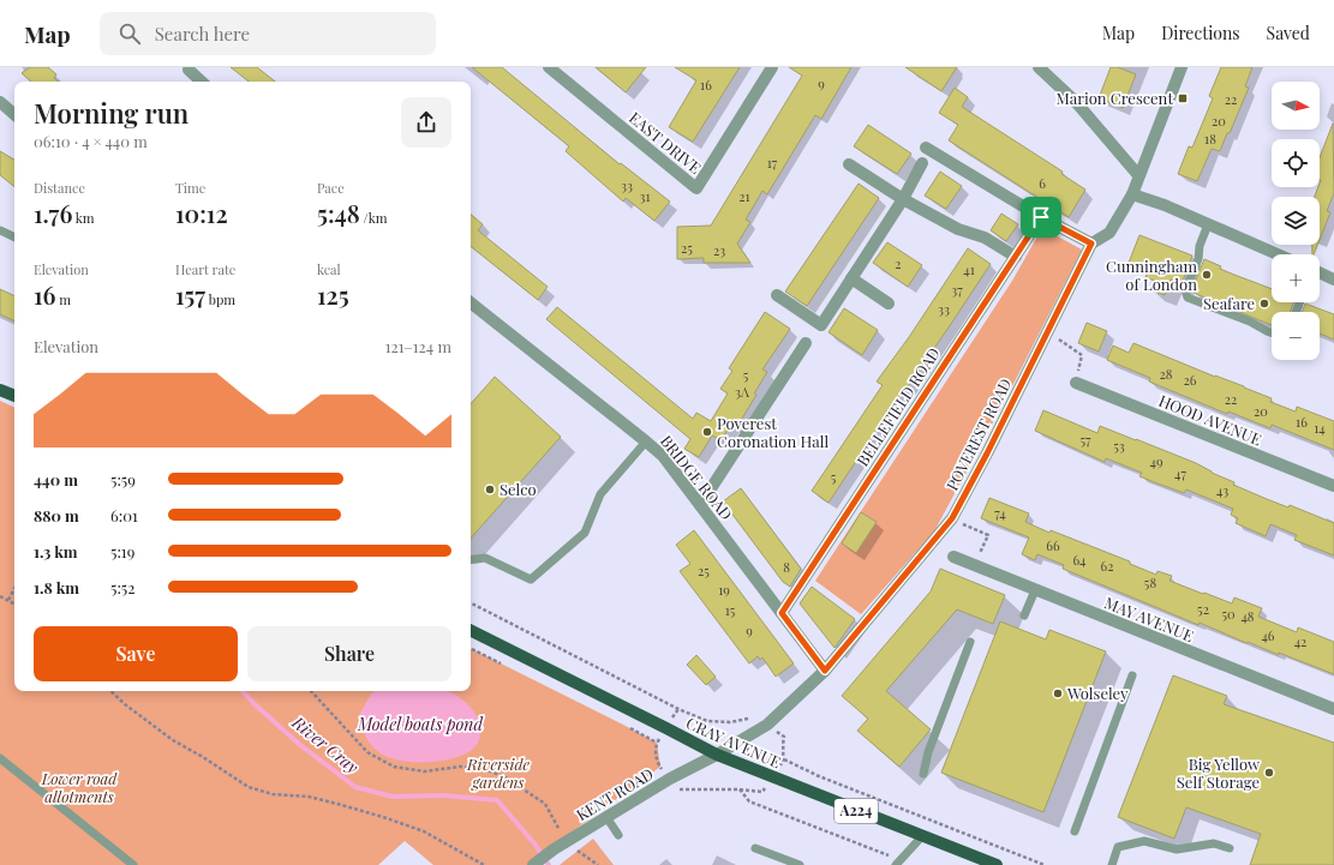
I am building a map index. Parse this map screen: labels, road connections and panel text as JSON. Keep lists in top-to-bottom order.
{
  "streets": {
    "main road": ["CRAY AVENUE", "A224"],
    "street": [
      "EAST DRIVE",
      "BELLEFIELD ROAD",
      "HOOD AVENUE",
      "POVEREST ROAD",
      "BRIDGE ROAD",
      "MAY AVENUE",
      "KENT ROAD"
    ]
  },
  "crossings": [
    ["BELLEFIELD ROAD", "BRIDGE ROAD"],
    ["POVEREST ROAD", "BRIDGE ROAD"],
    ["POVEREST ROAD", "CRAY AVENUE"],
    ["POVEREST ROAD", "KENT ROAD"],
    ["CRAY AVENUE", "KENT ROAD"]
  ],
  "water": ["Model boats pond", "River Cray"],
  "parks": ["Riverside gardens", "Lower road allotments"],
  "places": {
    "transit": ["Marion Crescent"],
    "other": [
      "Cunningham of London",
      "Seafare",
      "Poverest Coronation Hall",
      "Selco",
      "Wolseley",
      "Big Yellow Self Storage"
    ]
  },
  "house_numbers": [
    "9",
    "16",
    "22",
    "20",
    "18",
    "17",
    "6",
    "33",
    "31",
    "21",
    "25",
    "23",
    "2",
    "41",
    "37",
    "33",
    "28",
    "5",
    "26",
    "3A",
    "22",
    "20",
    "16",
    "14",
    "57",
    "53",
    "49",
    "47",
    "5",
    "43",
    "74",
    "66",
    "64",
    "62",
    "8",
    "25",
    "58",
    "19",
    "52",
    "15",
    "50",
    "48",
    "9",
    "46",
    "42"
  ],
  "north": "right",
  "page": {
    "header": "Map",
    "search": "Search here",
    "nav": ["Map", "Directions", "Saved"],
    "map_buttons": ["+", "−"],
    "heading": ["Morning run", "06:10 · 4 × 440 m"],
    "stats": [
      ["Distance", "1.76 km"],
      ["Time", "10:12"],
      ["Pace", "5:48 /km"],
      ["Elevation", "16 m"],
      ["Heart rate", "157 bpm"],
      ["kcal", "125"]
    ],
    "chart": ["Elevation", "121–124 m"],
    "list": [
      {
        "name": "440 m",
        "note": "5:59"
      },
      {
        "name": "880 m",
        "note": "6:01"
      },
      {
        "name": "1.3 km",
        "note": "5:19"
      },
      {
        "name": "1.8 km",
        "note": "5:52"
      }
    ],
    "buttons": ["Save", "Share"]
  }
}
